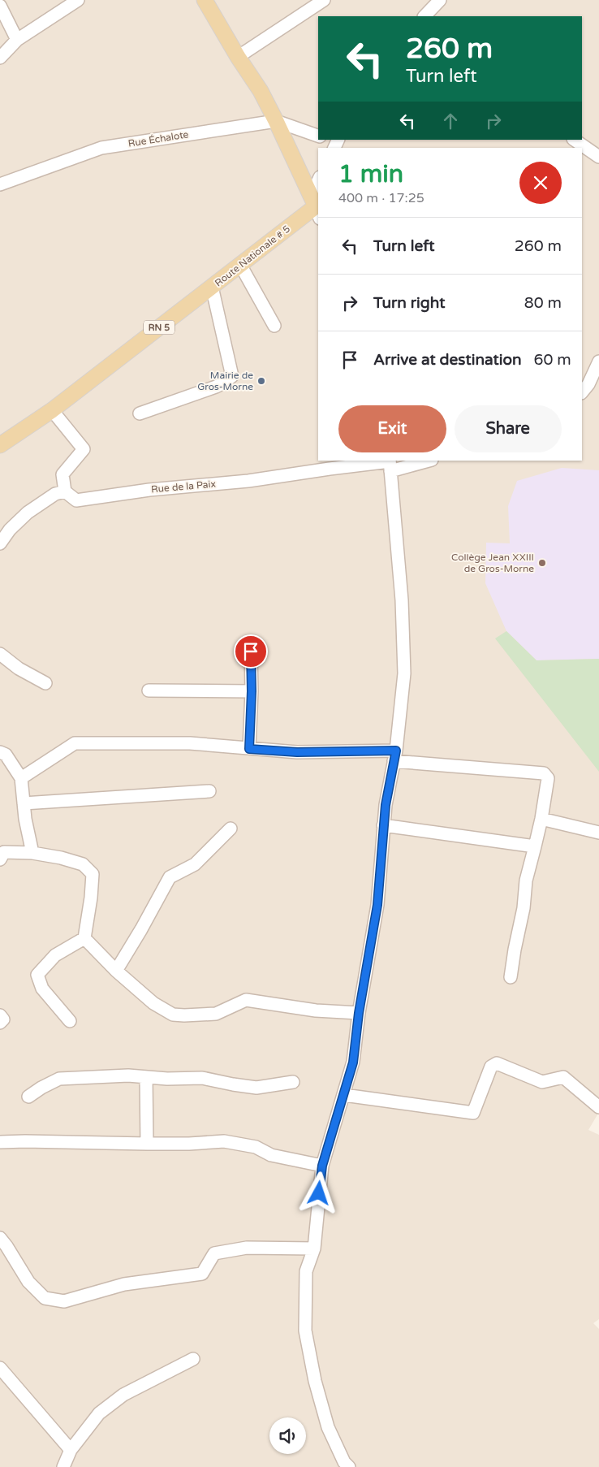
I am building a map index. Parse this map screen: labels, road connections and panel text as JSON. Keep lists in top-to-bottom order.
{
  "streets": {
    "main road": ["Route Nationale # 5", "RN 5"],
    "street": ["Rue Échalote", "Rue de la Paix"]
  },
  "places": ["Mairie de Gros-Morne", "Collège Jean XXIII de Gros-Morne"],
  "page": {
    "turn": ["260 m", "Turn left"],
    "heading": ["1 min", "400 m · 17:25"],
    "list": [
      {
        "name": "Turn left",
        "value": "260 m"
      },
      {
        "name": "Turn right",
        "value": "80 m"
      },
      {
        "name": "Arrive at destination",
        "value": "60 m"
      }
    ],
    "buttons": ["Exit", "Share"]
  }
}
